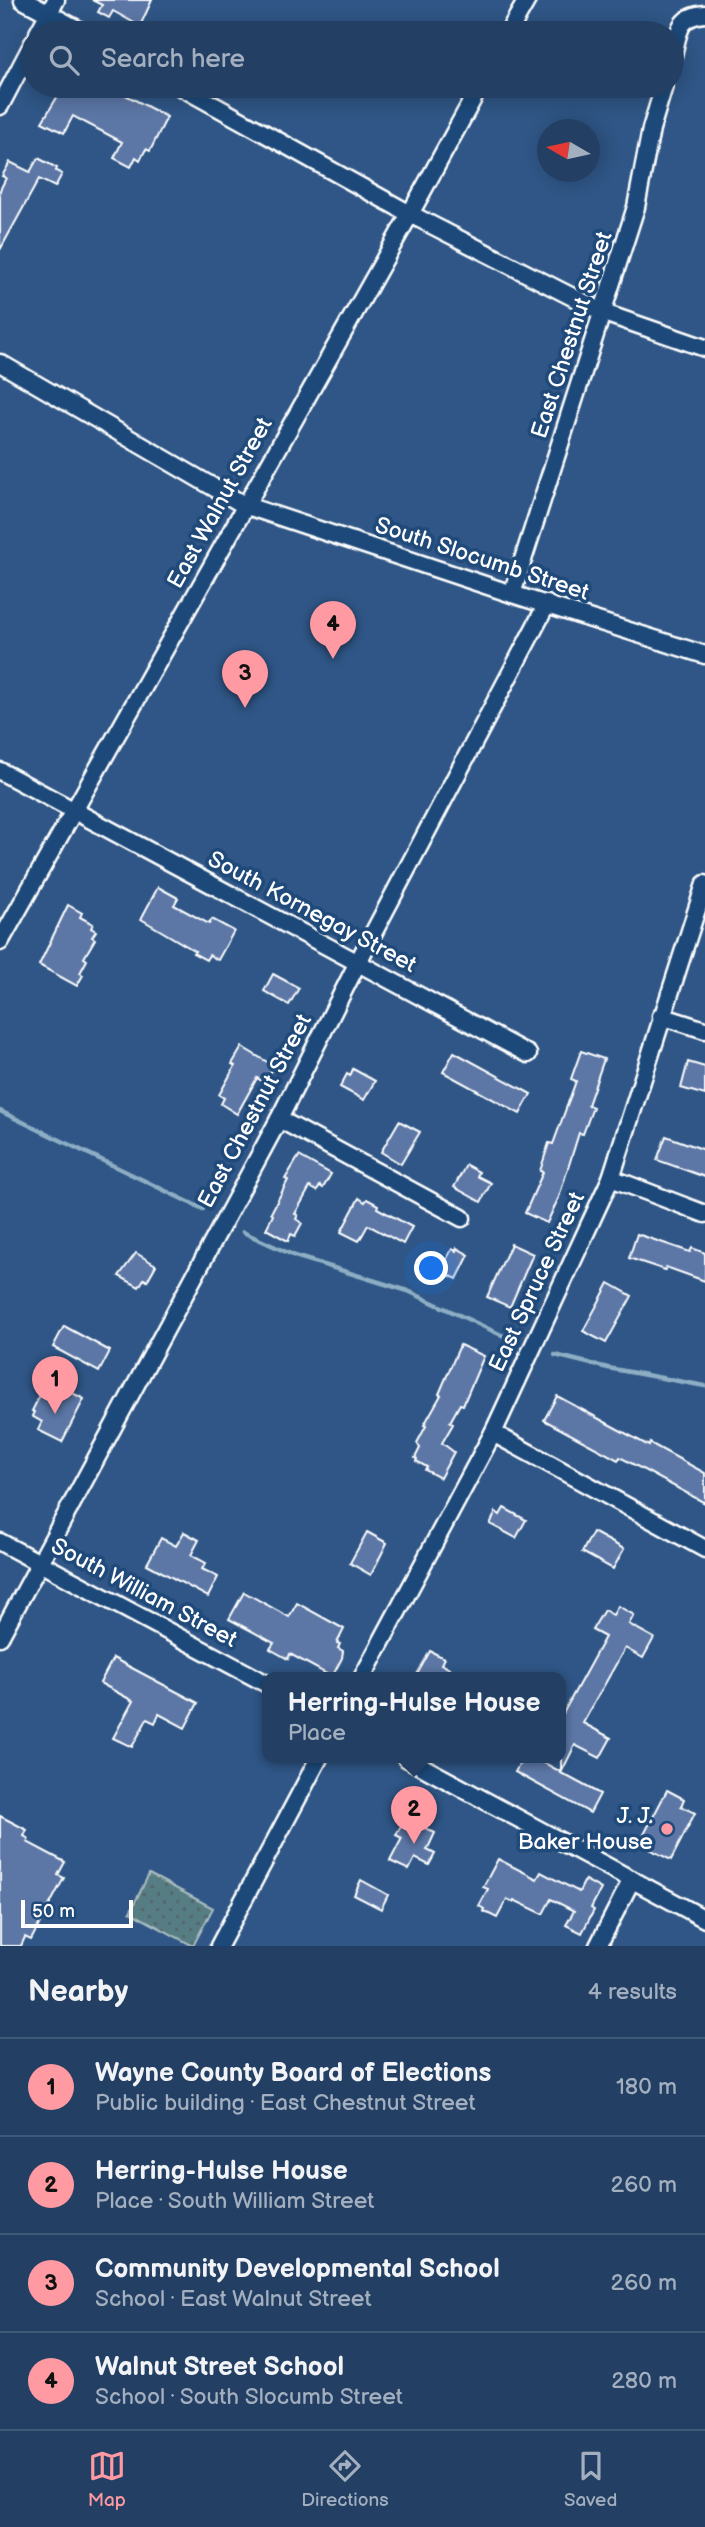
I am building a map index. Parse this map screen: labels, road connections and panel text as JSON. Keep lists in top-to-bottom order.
{
  "streets": {
    "street": [
      "East Chestnut Street",
      "East Walnut Street",
      "South Slocumb Street",
      "South Kornegay Street",
      "East Spruce Street",
      "South William Street"
    ]
  },
  "crossings": [
    ["East Chestnut Street", "South Slocumb Street"],
    ["East Chestnut Street", "South Kornegay Street"],
    ["East Chestnut Street", "South William Street"],
    ["East Walnut Street", "South Slocumb Street"],
    ["East Walnut Street", "South Kornegay Street"]
  ],
  "places": ["J. J. Baker House"],
  "scale_bar": "50 m",
  "north": "left",
  "page": {
    "search": "Search here",
    "pins": [
      "4",
      "3",
      "1",
      "2"
    ],
    "popup": ["Herring-Hulse House", "Place"],
    "scale": "50 m",
    "heading": ["Nearby", "4 results"],
    "list": [
      {
        "mark": "1",
        "name": "Wayne County Board of Elections",
        "note": "Public building · East Chestnut Street",
        "value": "180 m"
      },
      {
        "mark": "2",
        "name": "Herring-Hulse House",
        "note": "Place · South William Street",
        "value": "260 m"
      },
      {
        "mark": "3",
        "name": "Community Developmental School",
        "note": "School · East Walnut Street",
        "value": "260 m"
      },
      {
        "mark": "4",
        "name": "Walnut Street School",
        "note": "School · South Slocumb Street",
        "value": "280 m"
      }
    ],
    "nav": ["Map", "Directions", "Saved"]
  }
}
